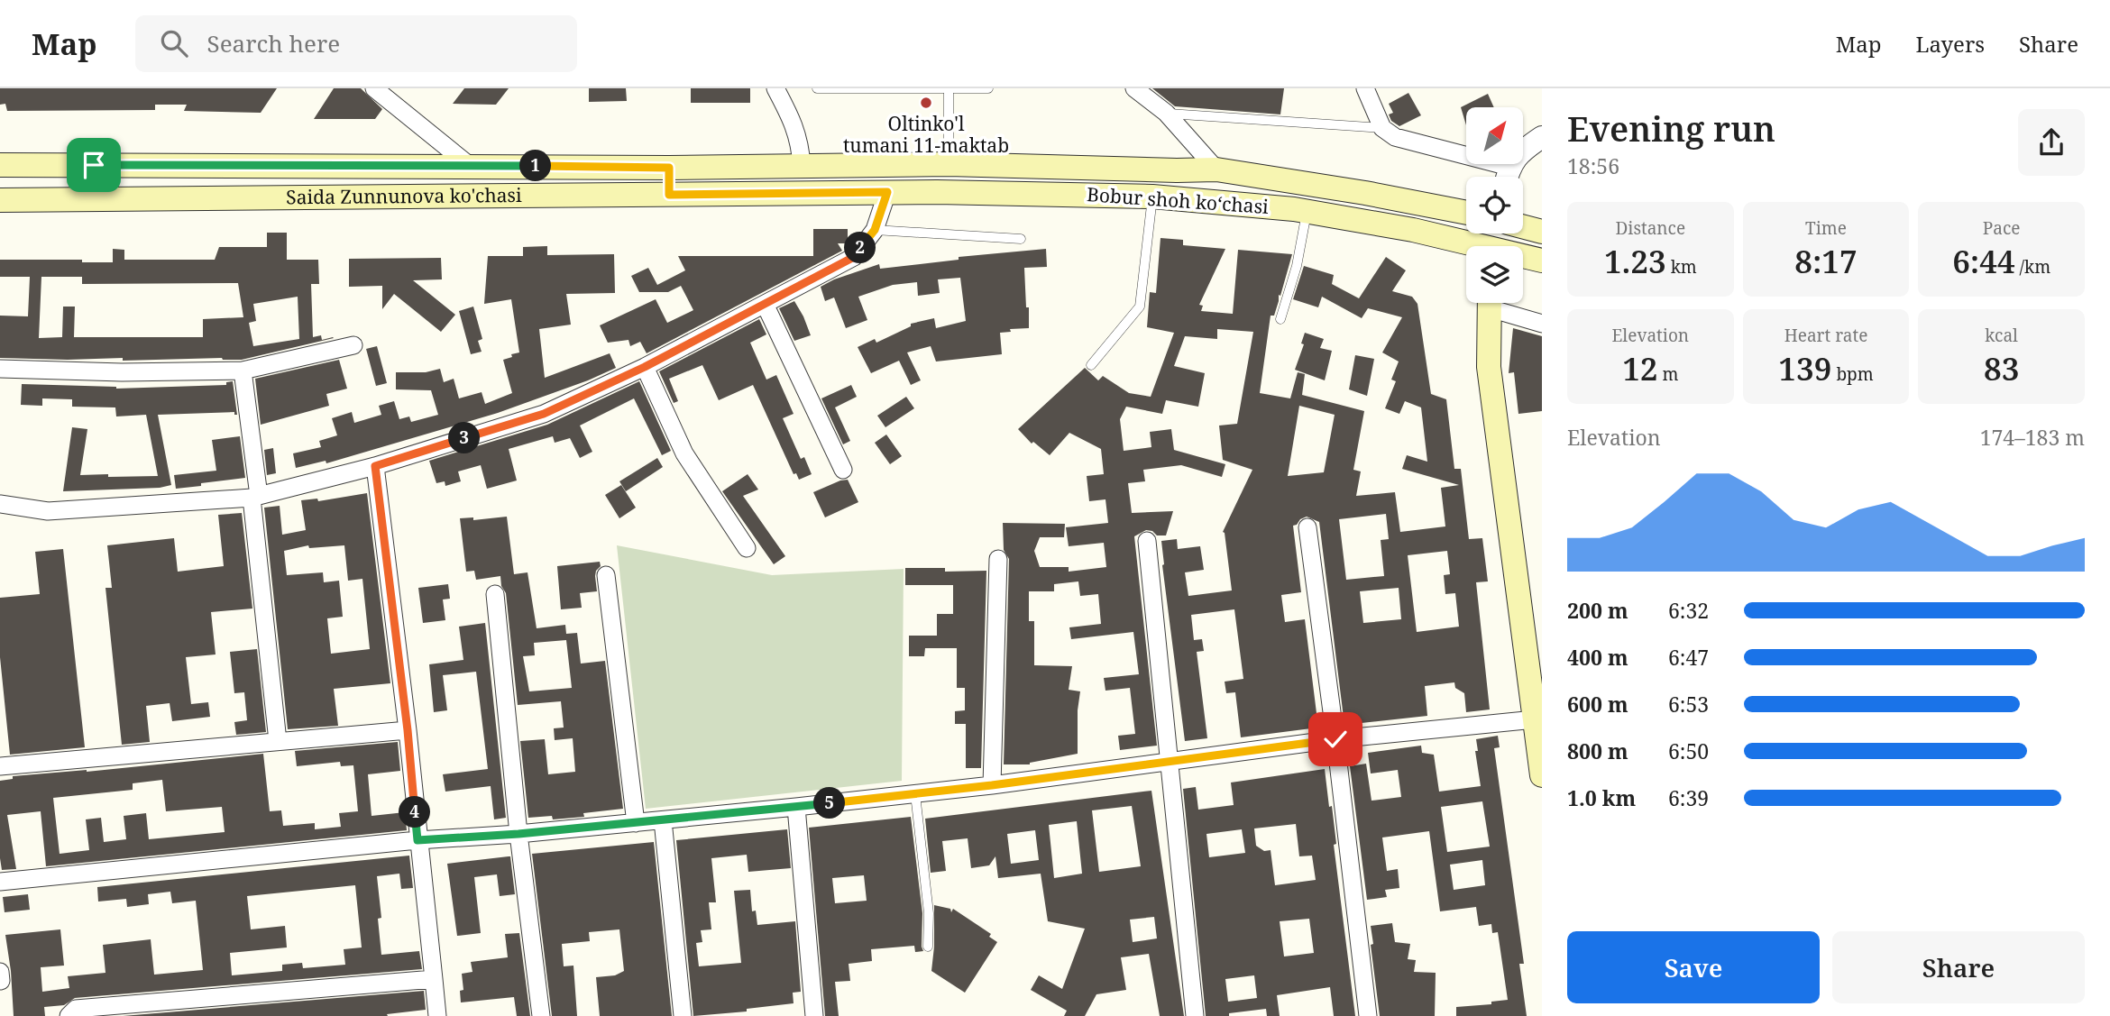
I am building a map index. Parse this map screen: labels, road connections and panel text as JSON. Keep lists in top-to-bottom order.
{
  "streets": {
    "main road": ["Saida Zunnunova ko'chasi", "Bobur shoh koʻchasi"]
  },
  "crossings": [
    ["Saida Zunnunova ko'chasi", "Bobur shoh koʻchasi"]
  ],
  "places": ["Oltinko'l tumani 11-maktab"],
  "north": "top right",
  "page": {
    "header": "Map",
    "search": "Search here",
    "nav": ["Map", "Layers", "Share"],
    "heading": ["Evening run", "18:56"],
    "pins": [
      "1",
      "2",
      "3",
      "5",
      "4"
    ],
    "stats": [
      ["Distance", "1.23 km"],
      ["Time", "8:17"],
      ["Pace", "6:44 /km"],
      ["Elevation", "12 m"],
      ["Heart rate", "139 bpm"],
      ["kcal", "83"]
    ],
    "chart": ["Elevation", "174–183 m"],
    "list": [
      {
        "name": "200 m",
        "note": "6:32"
      },
      {
        "name": "400 m",
        "note": "6:47"
      },
      {
        "name": "600 m",
        "note": "6:53"
      },
      {
        "name": "800 m",
        "note": "6:50"
      },
      {
        "name": "1.0 km",
        "note": "6:39"
      }
    ],
    "buttons": ["Save", "Share"]
  }
}
